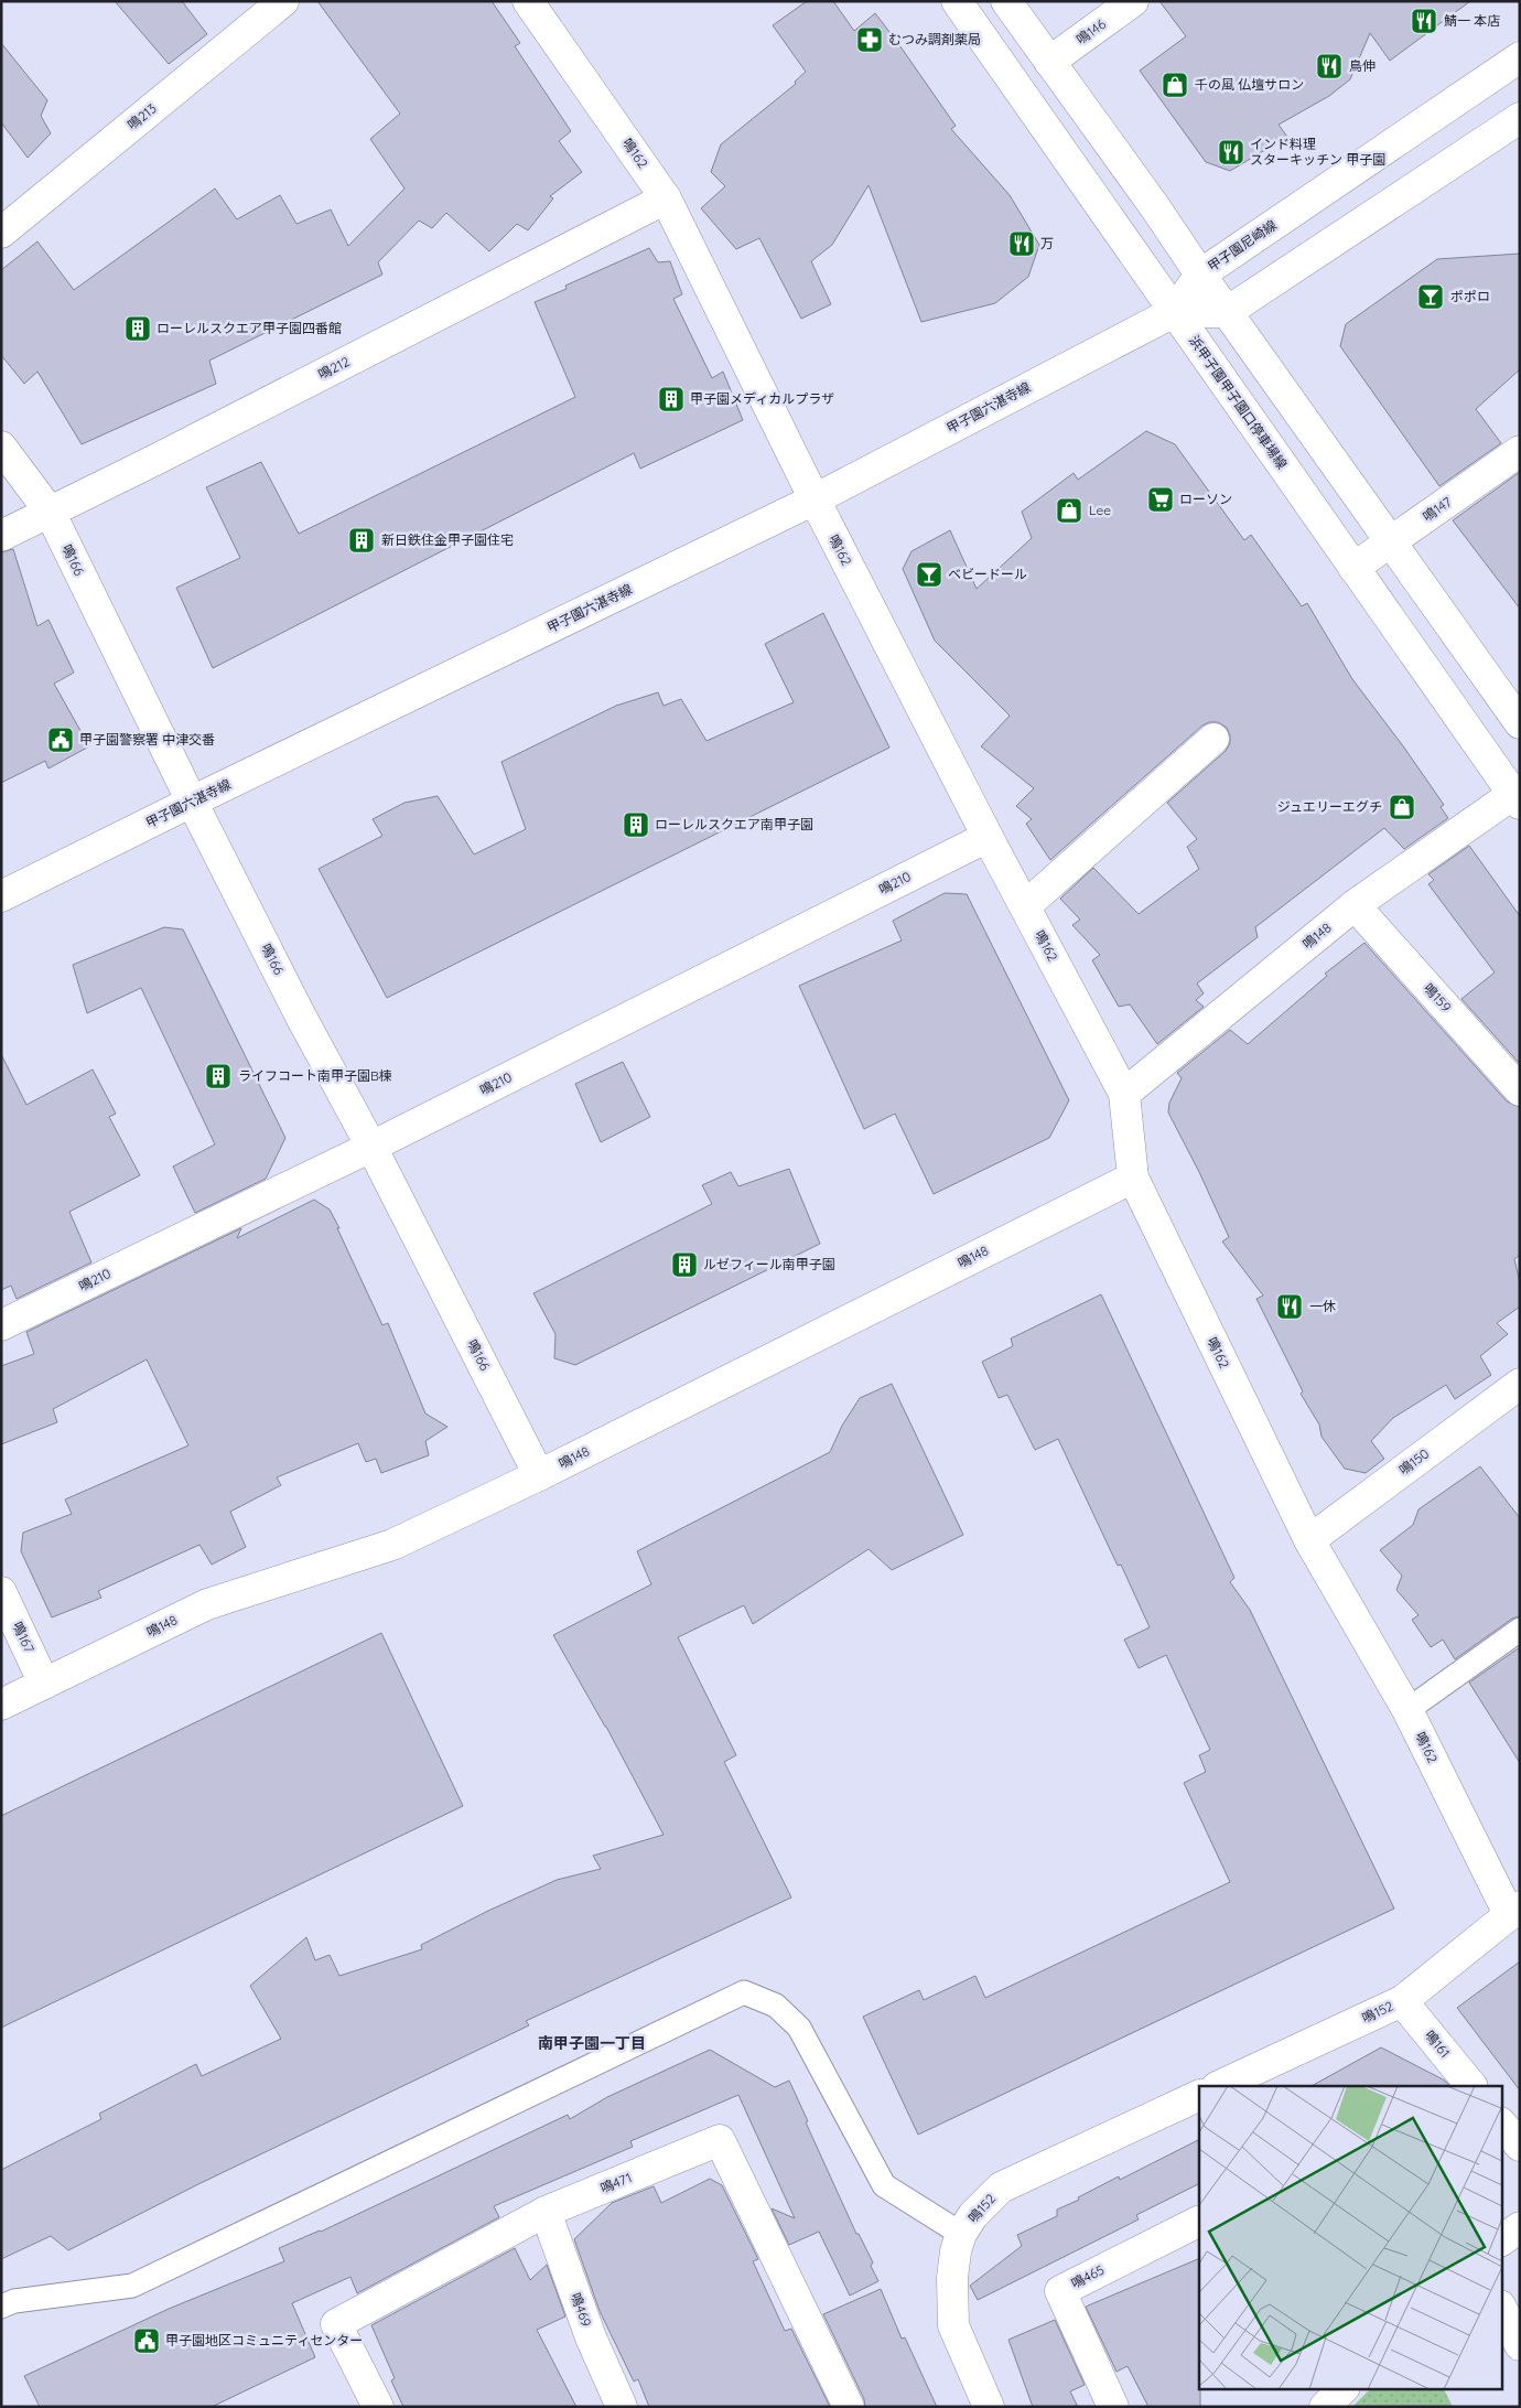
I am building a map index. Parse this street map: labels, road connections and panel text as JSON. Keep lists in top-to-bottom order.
{
  "streets": {
    "street": [
      "鳴146",
      "鳴213",
      "鳴162",
      "甲子園尼崎線",
      "鳴212",
      "浜甲子園甲子園口停車場線",
      "甲子園六湛寺線",
      "鳴147",
      "鳴166",
      "鳴210",
      "鳴148",
      "鳴159",
      "鳴150",
      "鳴167",
      "鳴152",
      "鳴161",
      "鳴471",
      "鳴465",
      "鳴469"
    ]
  },
  "crossings": [
    ["鳴162", "鳴212"],
    ["鳴162", "甲子園六湛寺線"],
    ["鳴162", "鳴210"],
    ["鳴162", "鳴148"],
    ["鳴162", "鳴150"],
    ["鳴162", "鳴152"],
    ["甲子園尼崎線", "浜甲子園甲子園口停車場線"],
    ["甲子園尼崎線", "甲子園六湛寺線"],
    ["鳴212", "鳴166"],
    ["浜甲子園甲子園口停車場線", "甲子園六湛寺線"],
    ["浜甲子園甲子園口停車場線", "鳴147"],
    ["浜甲子園甲子園口停車場線", "鳴148"],
    ["甲子園六湛寺線", "鳴166"],
    ["鳴166", "鳴210"],
    ["鳴166", "鳴148"],
    ["鳴148", "鳴159"],
    ["鳴148", "鳴167"],
    ["鳴152", "鳴161"],
    ["鳴471", "鳴469"]
  ],
  "districts": ["南甲子園一丁目"],
  "places": {
    "restaurant": [
      "鯖一 本店",
      "鳥伸",
      "インド料理 スターキッチン 甲子園",
      "万",
      "一休"
    ],
    "pharmacy": ["むつみ調剤薬局"],
    "shop": ["千の風 仏壇サロン", "Lee", "ジュエリーエグチ"],
    "bar": ["ポポロ", "ベビードール"],
    "building": [
      "ローレルスクエア甲子園四番館",
      "甲子園メディカルプラザ",
      "新日鉄住金甲子園住宅",
      "ローレルスクエア南甲子園",
      "ライフコート南甲子園B棟",
      "ルゼフィール南甲子園"
    ],
    "supermarket": ["ローソン"],
    "public building": ["甲子園警察署 中津交番", "甲子園地区コミュニティセンター"]
  }
}
